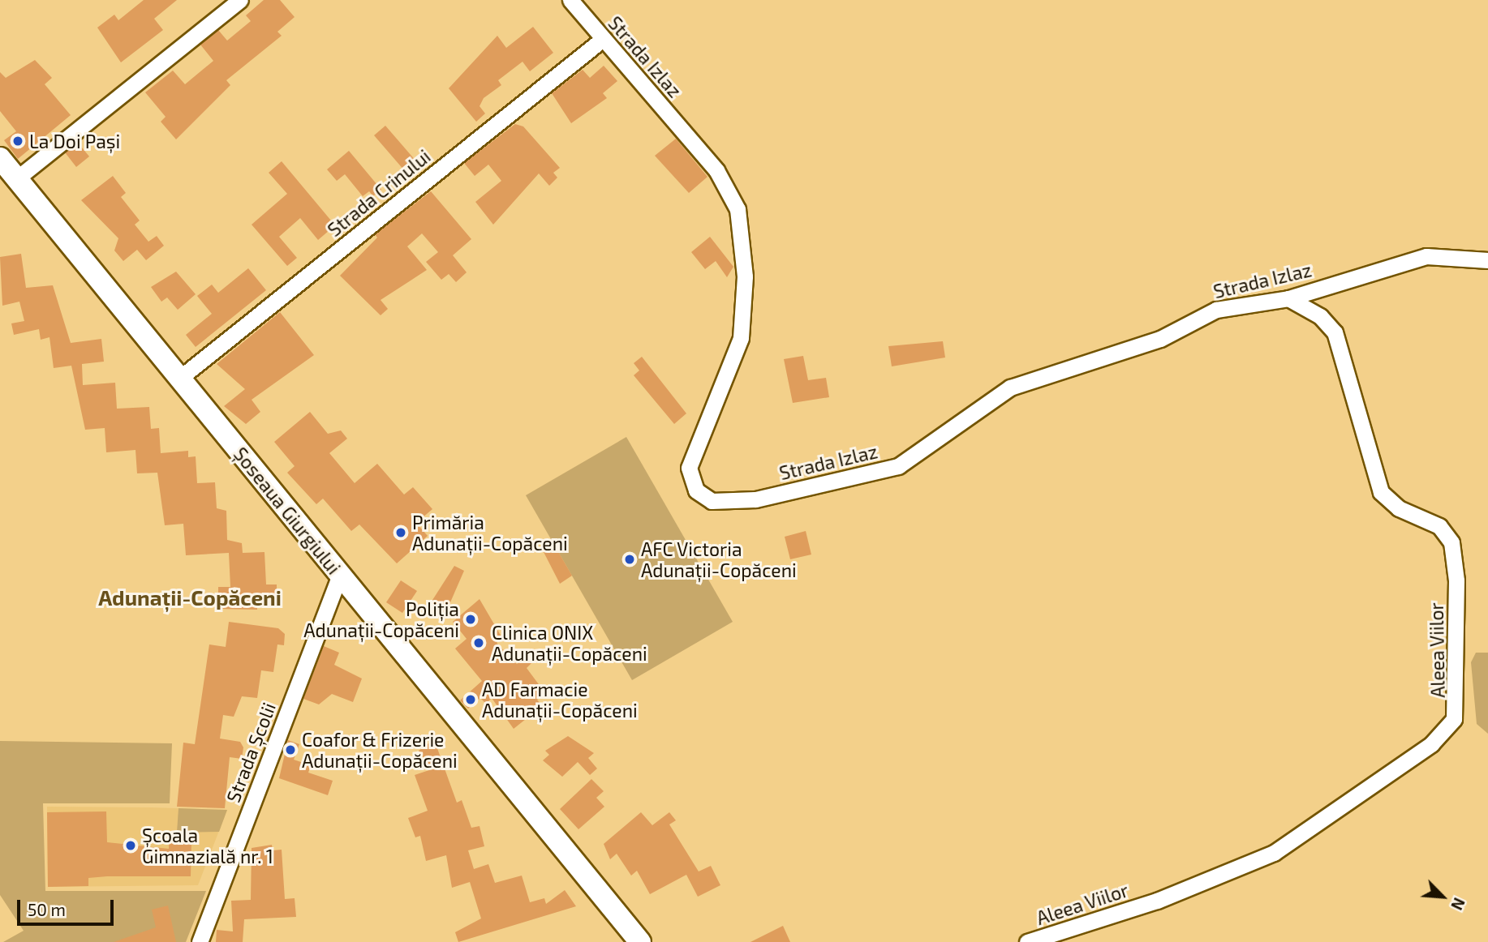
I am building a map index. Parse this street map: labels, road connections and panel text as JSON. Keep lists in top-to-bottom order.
{
  "streets": {
    "street": [
      "Strada Izlaz",
      "Strada Crinului",
      "Șoseaua Giurgiului",
      "Aleea Viilor",
      "Strada Școlii"
    ]
  },
  "crossings": [
    ["Strada Izlaz", "Strada Crinului"],
    ["Strada Izlaz", "Aleea Viilor"],
    ["Strada Crinului", "Șoseaua Giurgiului"],
    ["Șoseaua Giurgiului", "Strada Școlii"]
  ],
  "districts": ["Adunații-Copăceni"],
  "places": [
    "La Doi Pași",
    "Primăria Adunații-Copăceni",
    "AFC Victoria Adunații-Copăceni",
    "Poliția Adunații-Copăceni",
    "Clinica ONIX Adunații-Copăceni",
    "AD Farmacie Adunații-Copăceni",
    "Coafor & Frizerie Adunații-Copăceni",
    "Școala Gimnazială nr. 1"
  ],
  "scale_bar": "50 m",
  "north": "bottom right"
}
